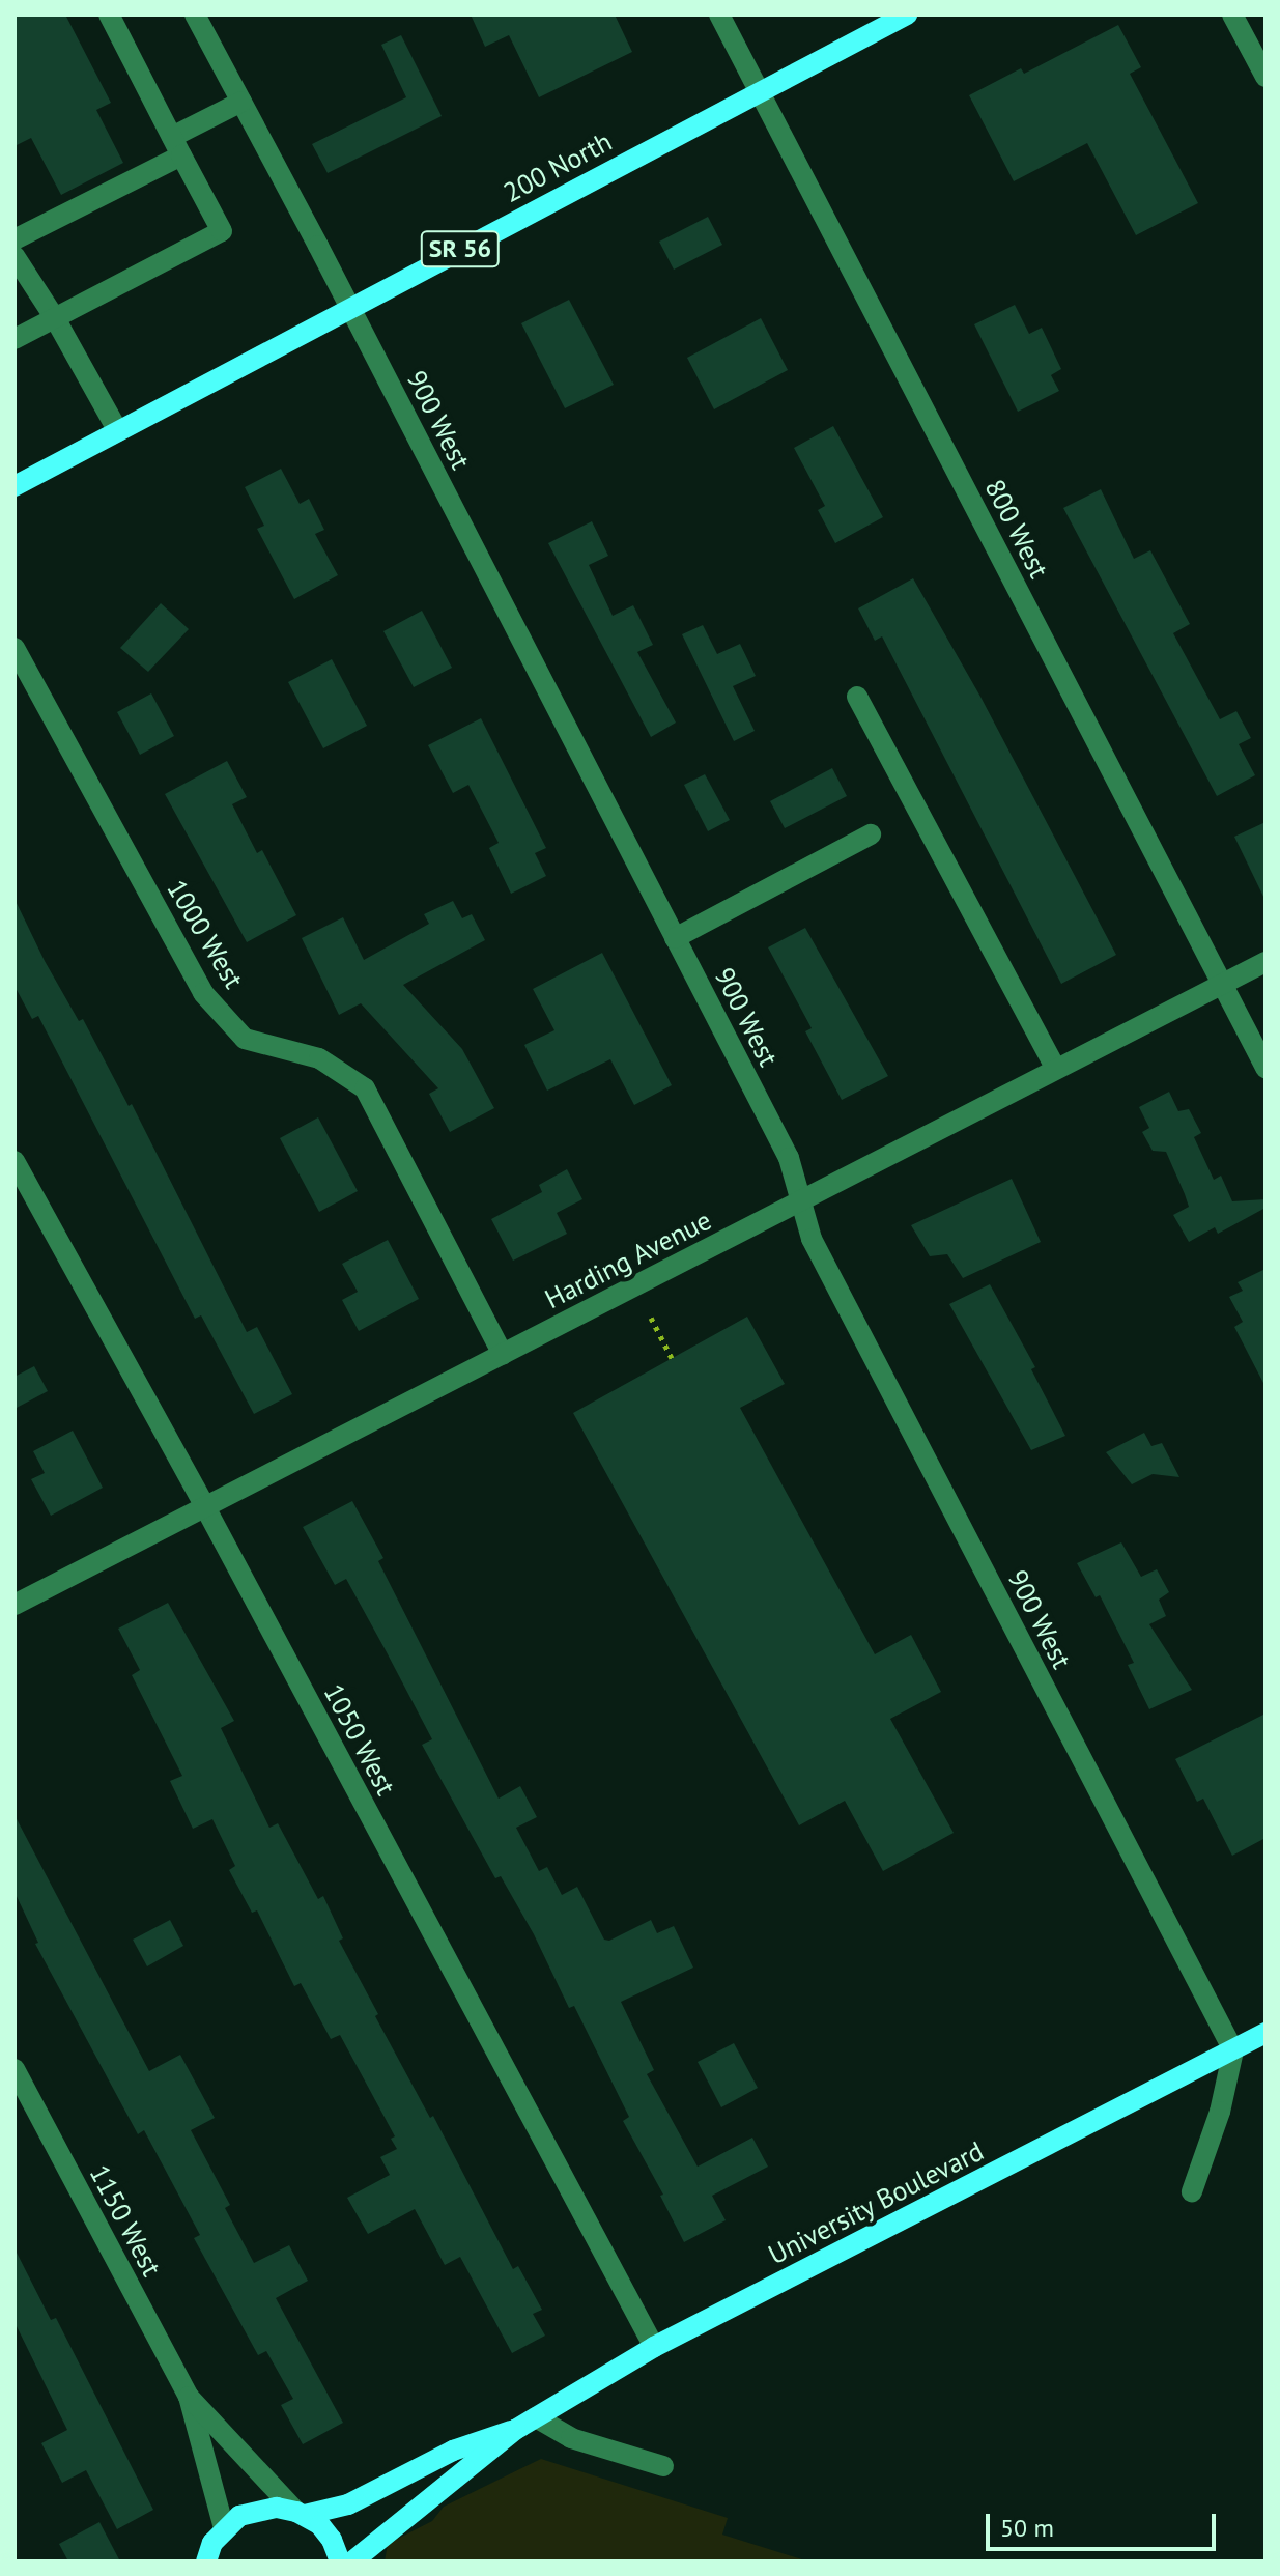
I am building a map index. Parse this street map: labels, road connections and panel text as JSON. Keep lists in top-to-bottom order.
{
  "streets": {
    "main road": ["200 North", "SR 56", "University Boulevard"],
    "street": [
      "900 West",
      "800 West",
      "1000 West",
      "Harding Avenue",
      "1050 West",
      "1150 West"
    ]
  },
  "crossings": [
    ["200 North", "900 West"],
    ["200 North", "800 West"],
    ["900 West", "Harding Avenue"],
    ["900 West", "University Boulevard"],
    ["800 West", "Harding Avenue"],
    ["1000 West", "Harding Avenue"],
    ["Harding Avenue", "1050 West"],
    ["1050 West", "University Boulevard"],
    ["University Boulevard", "1150 West"]
  ],
  "scale_bar": "50 m"
}
